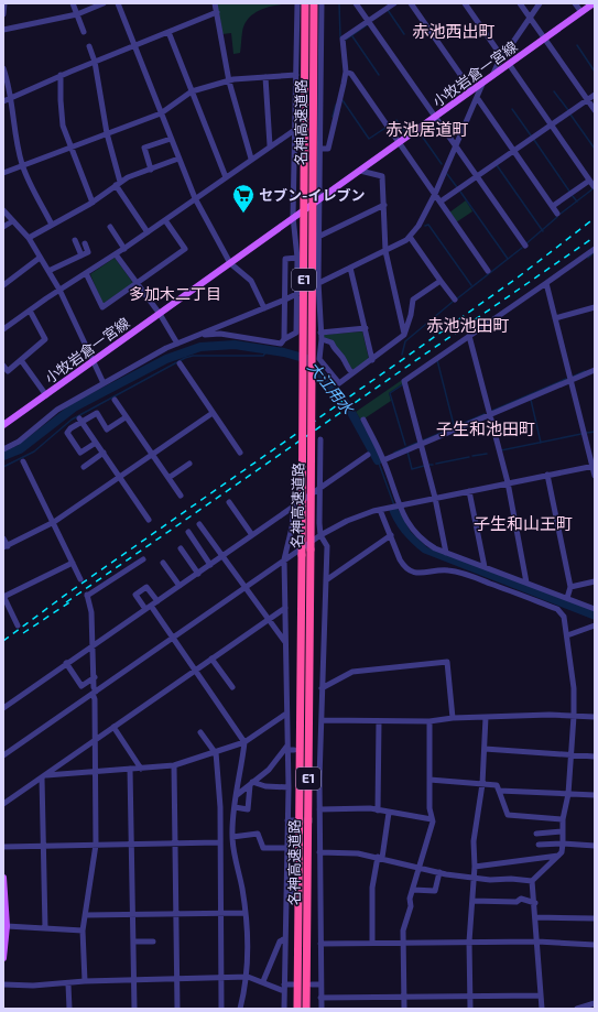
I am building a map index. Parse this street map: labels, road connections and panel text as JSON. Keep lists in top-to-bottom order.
{
  "streets": {
    "highway": ["名神高速道路", "E1"],
    "main road": ["小牧岩倉一宮線"]
  },
  "districts": [
    "赤池西出町",
    "赤池居道町",
    "多加木二丁目",
    "赤池池田町",
    "子生和池田町",
    "子生和山王町"
  ],
  "water": ["大江用水"],
  "places": {
    "supermarket": ["セブン-イレブン"]
  }
}
